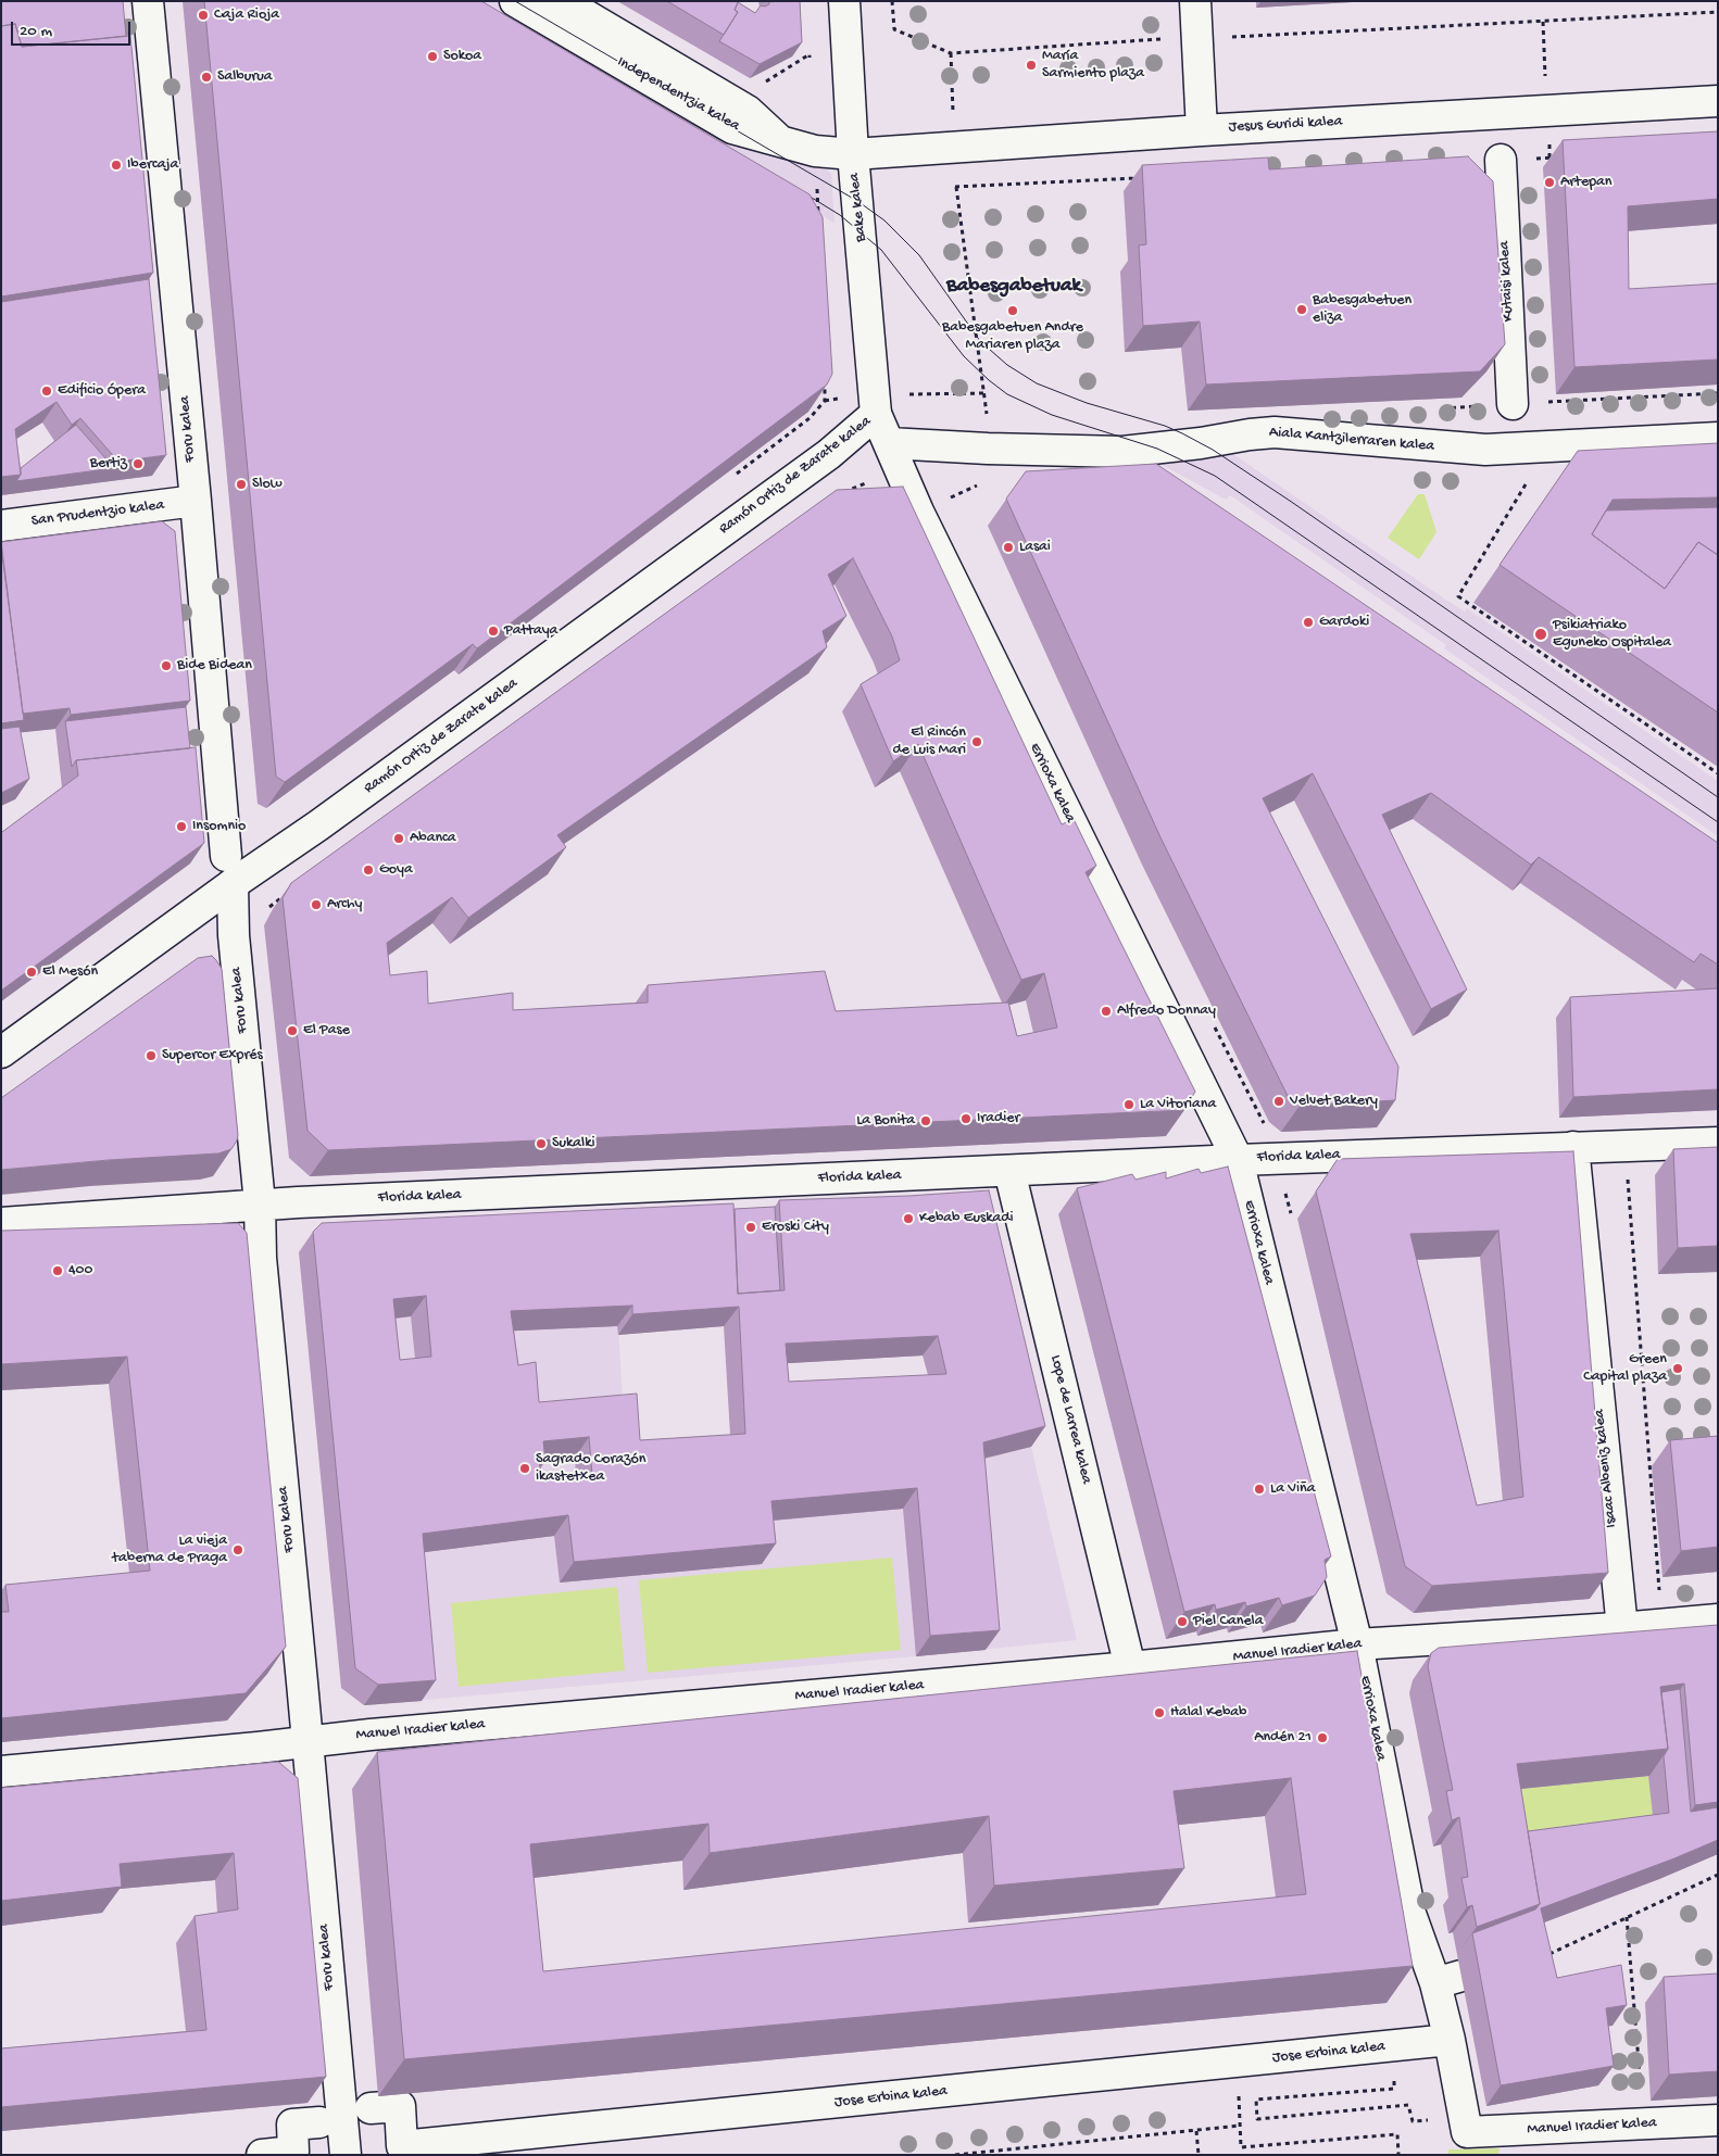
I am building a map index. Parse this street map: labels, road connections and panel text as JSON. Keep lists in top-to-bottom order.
{
  "streets": {
    "street": [
      "Independentzia kalea",
      "Jesus Guridi kalea",
      "Bake kalea",
      "Kutaisi kalea",
      "Foru kalea",
      "Aiala Kantzilerraren kalea",
      "Ramón Ortiz de Zarate kalea",
      "San Prudentzio kalea",
      "Errioxa kalea",
      "Florida kalea",
      "Lope de Larrea kalea",
      "Isaac Albeniz kalea",
      "Manuel Iradier kalea",
      "Jose Erbina kalea"
    ]
  },
  "crossings": [
    ["Independentzia kalea", "Jesus Guridi kalea"],
    ["Independentzia kalea", "Bake kalea"],
    ["Jesus Guridi kalea", "Bake kalea"],
    ["Bake kalea", "Ramón Ortiz de Zarate kalea"],
    ["Bake kalea", "Errioxa kalea"],
    ["Foru kalea", "Ramón Ortiz de Zarate kalea"],
    ["Foru kalea", "San Prudentzio kalea"],
    ["Foru kalea", "Florida kalea"],
    ["Foru kalea", "Manuel Iradier kalea"],
    ["Aiala Kantzilerraren kalea", "Errioxa kalea"],
    ["Ramón Ortiz de Zarate kalea", "Errioxa kalea"],
    ["Errioxa kalea", "Florida kalea"],
    ["Errioxa kalea", "Manuel Iradier kalea"],
    ["Errioxa kalea", "Jose Erbina kalea"],
    ["Florida kalea", "Lope de Larrea kalea"],
    ["Florida kalea", "Isaac Albeniz kalea"],
    ["Lope de Larrea kalea", "Manuel Iradier kalea"],
    ["Isaac Albeniz kalea", "Manuel Iradier kalea"]
  ],
  "districts": ["Babesgabetuak"],
  "places": [
    "Caja Rioja",
    "Sokoa",
    "María Sarmiento plaza",
    "Salburua",
    "Ibercaja",
    "Artepan",
    "Babesgabetuen eliza",
    "Babesgabetuen Andre Mariaren plaza",
    "Edificio Ópera",
    "Bertiz",
    "Slow",
    "Lasai",
    "Gardoki",
    "Pattaya",
    "Psikiatriako Eguneko Ospitalea",
    "Bide Bidean",
    "El Rincón de Luis Mari",
    "Insomnio",
    "Abanca",
    "Goya",
    "Archy",
    "El Mesón",
    "Alfredo Donnay",
    "El Pase",
    "Supercor Exprés",
    "Velvet Bakery",
    "La Vitoriana",
    "Iradier",
    "La Bonita",
    "Sukalki",
    "Kebab Euskadi",
    "Eroski City",
    "400",
    "Green Capital plaza",
    "Sagrado Corazón ikastetxea",
    "La Viña",
    "La vieja taberna de Praga",
    "Piel Canela",
    "Halal Kebab",
    "Andén 21"
  ],
  "scale_bar": "20 m"
}
